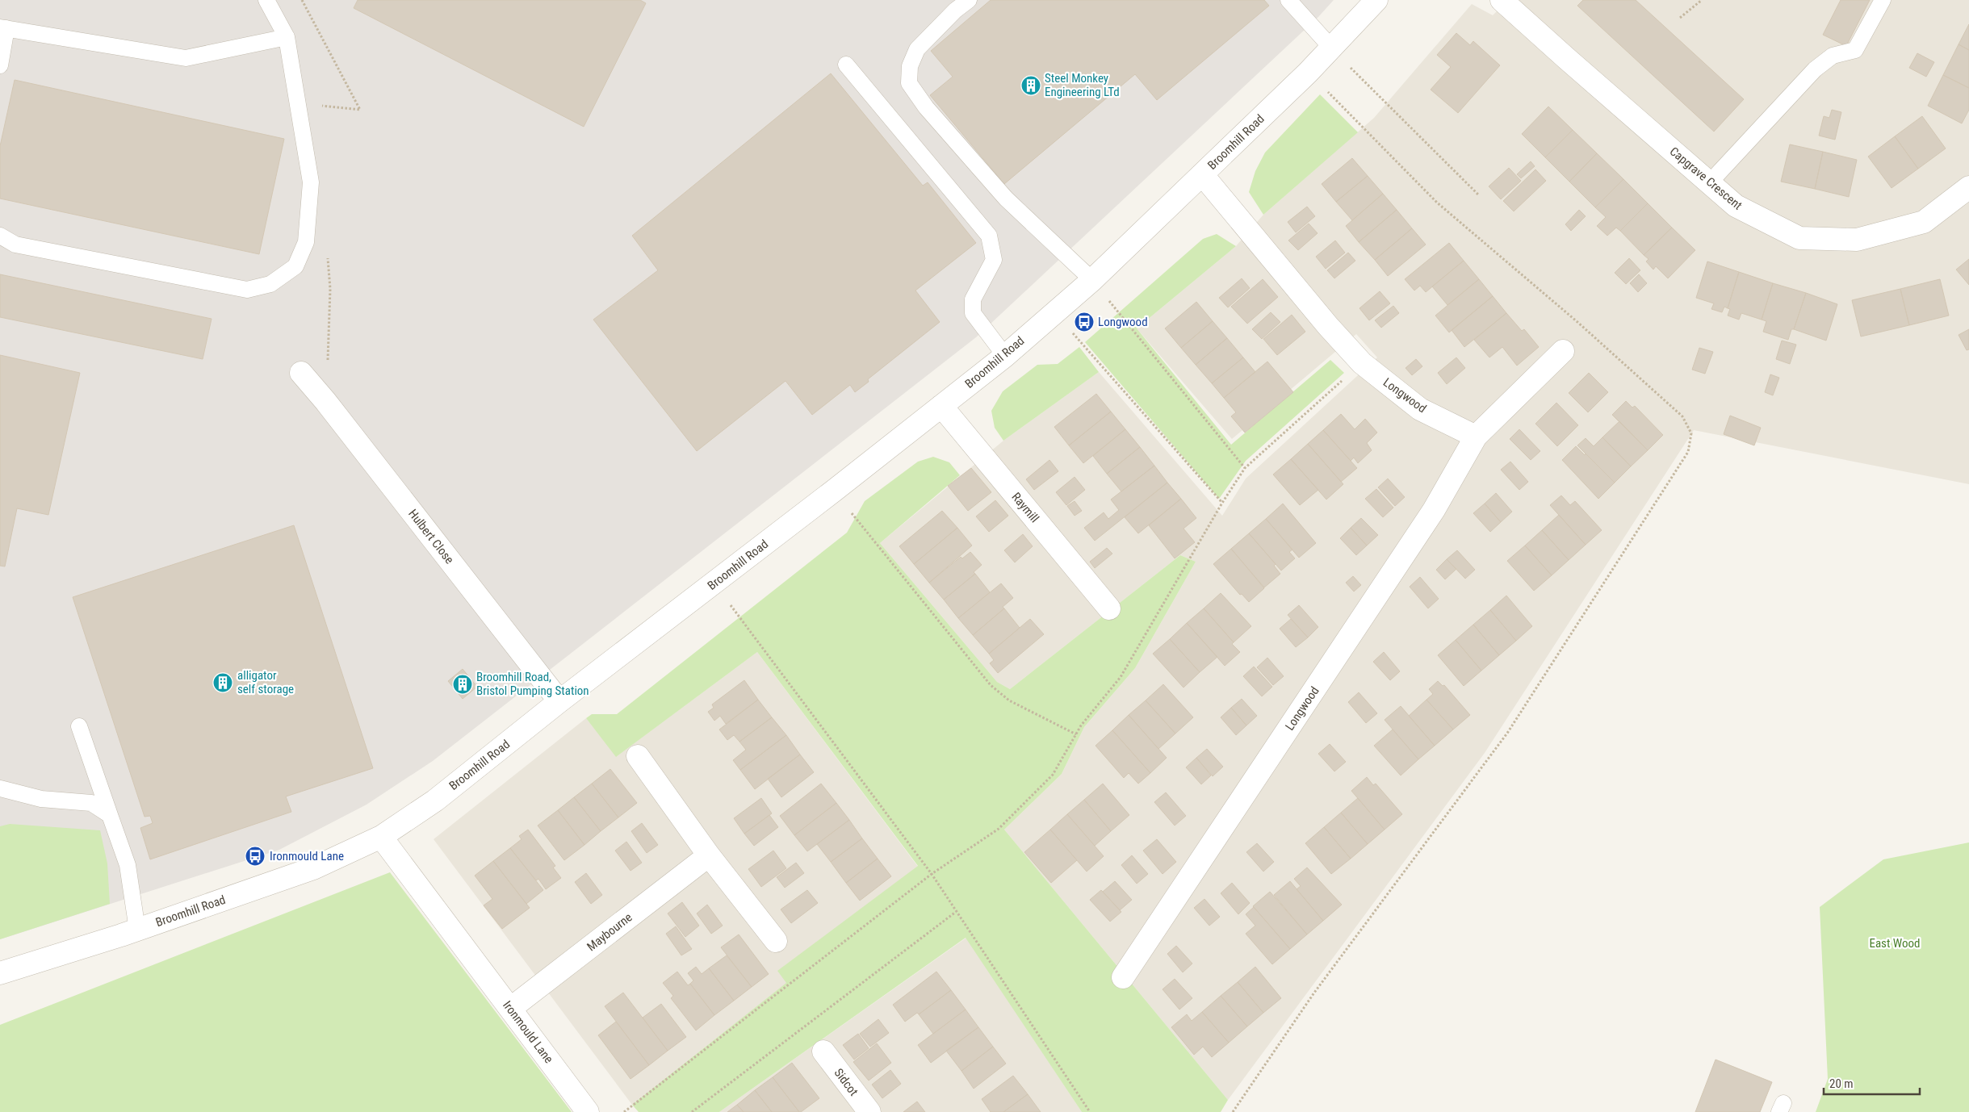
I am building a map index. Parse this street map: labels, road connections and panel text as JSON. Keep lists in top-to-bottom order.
{
  "streets": {
    "street": [
      "Broomhill Road",
      "Capgrave Crescent",
      "Longwood",
      "Raymill",
      "Hulbert Close",
      "Maybourne",
      "Ironmould Lane",
      "Sidcot"
    ]
  },
  "crossings": [
    ["Broomhill Road", "Longwood"],
    ["Broomhill Road", "Raymill"],
    ["Broomhill Road", "Hulbert Close"],
    ["Broomhill Road", "Ironmould Lane"],
    ["Maybourne", "Ironmould Lane"]
  ],
  "parks": ["East Wood"],
  "places": {
    "building": ["Steel Monkey Engineering LTd", "alligator self storage", "Broomhill Road, Bristol Pumping Station"],
    "bus stop": ["Longwood", "Ironmould Lane"]
  },
  "scale_bar": "20 m"
}
